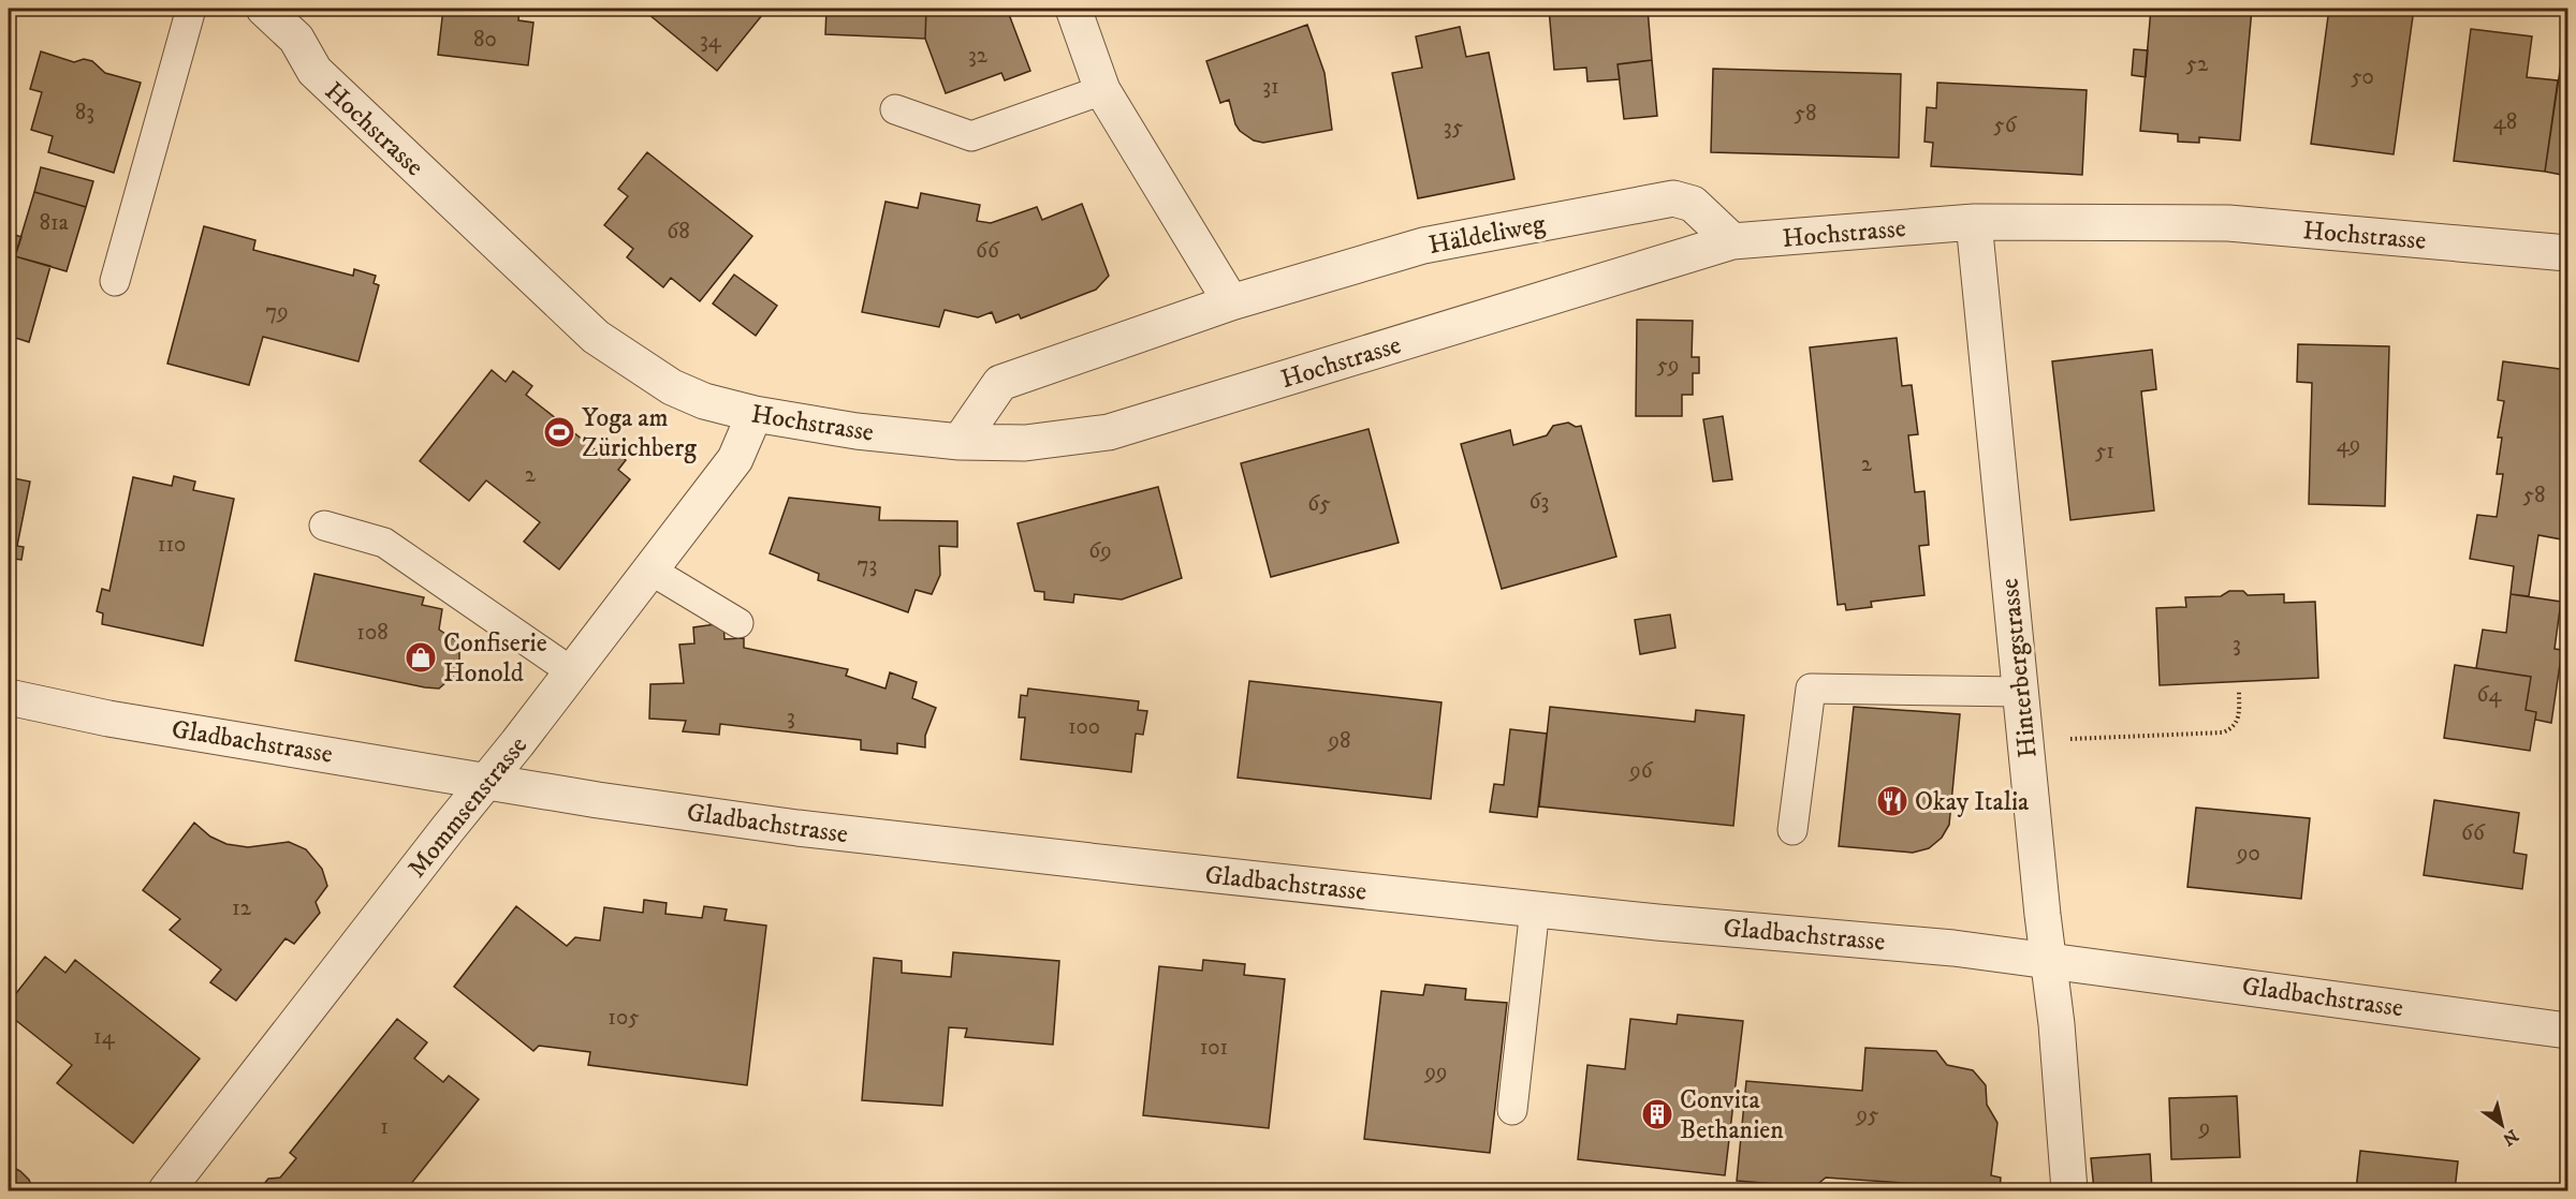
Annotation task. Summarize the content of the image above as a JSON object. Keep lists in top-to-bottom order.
{
  "streets": {
    "street": [
      "Hochstrasse",
      "Häldeliweg",
      "Hinterbergstrasse",
      "Gladbachstrasse",
      "Mommsenstrasse"
    ]
  },
  "crossings": [
    ["Hochstrasse", "Häldeliweg"],
    ["Hochstrasse", "Hinterbergstrasse"],
    ["Hochstrasse", "Mommsenstrasse"],
    ["Hinterbergstrasse", "Gladbachstrasse"],
    ["Gladbachstrasse", "Mommsenstrasse"]
  ],
  "places": {
    "sports": ["Yoga am Zürichberg"],
    "shop": ["Confiserie Honold"],
    "restaurant": ["Okay Italia"],
    "building": ["Convita Bethanien"]
  },
  "house_numbers": [
    "80",
    "34",
    "32",
    "52",
    "50",
    "31",
    "83",
    "58",
    "48",
    "56",
    "35",
    "81a",
    "68",
    "66",
    "79",
    "59",
    "49",
    "51",
    "2",
    "2",
    "58",
    "63",
    "65",
    "110",
    "69",
    "73",
    "108",
    "3",
    "64",
    "3",
    "100",
    "98",
    "96",
    "66",
    "90",
    "12",
    "105",
    "14",
    "101",
    "99",
    "95",
    "1",
    "9"
  ],
  "north": "bottom right"
}
